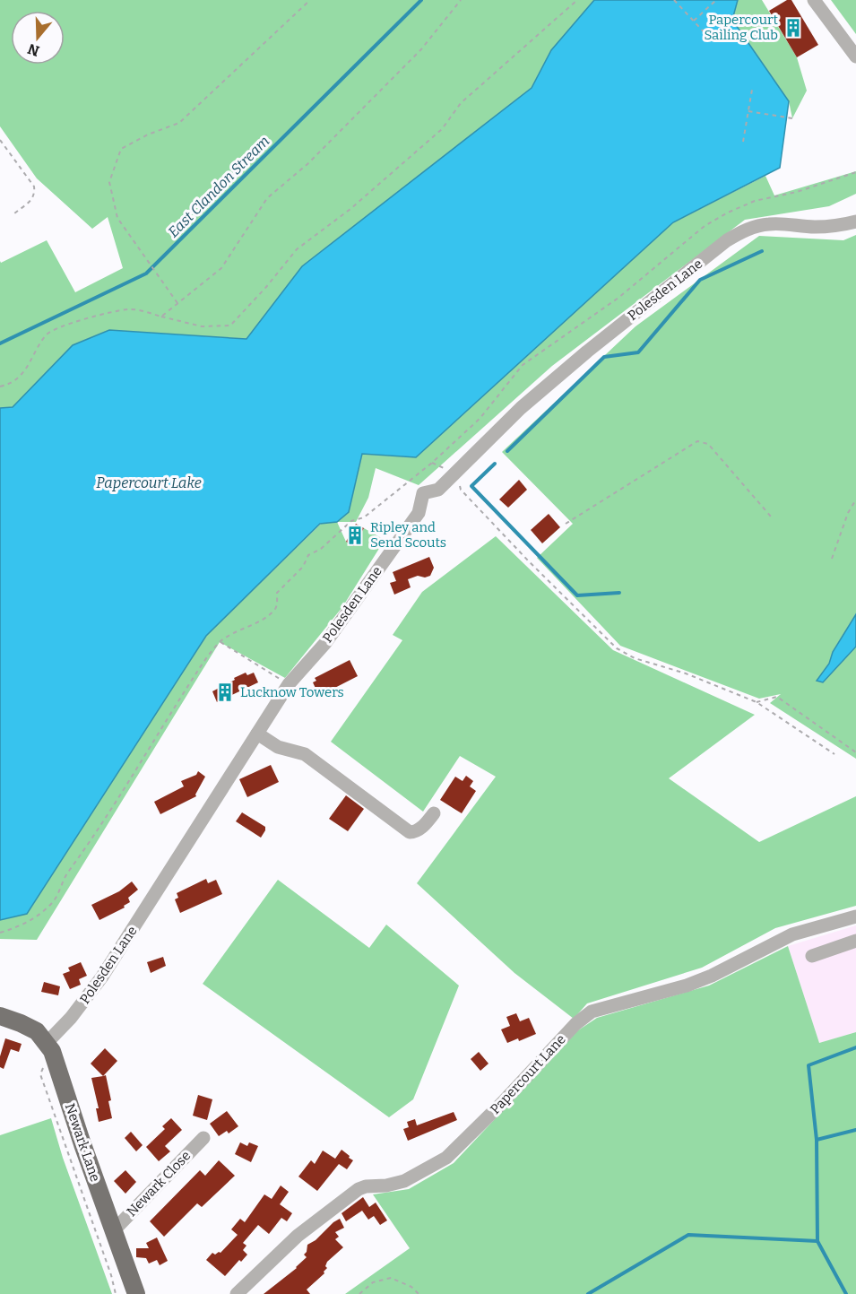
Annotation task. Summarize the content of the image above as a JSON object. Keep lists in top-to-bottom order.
{
  "streets": {
    "main road": ["Newark Lane"],
    "street": ["Polesden Lane", "Papercourt Lane", "Newark Close"]
  },
  "crossings": [
    ["Polesden Lane", "Newark Lane"],
    ["Newark Lane", "Newark Close"]
  ],
  "water": ["East Clandon Stream", "Papercourt Lake"],
  "places": {
    "building": ["Papercourt Sailing Club", "Ripley and Send Scouts", "Lucknow Towers"]
  },
  "north": "bottom"
}
